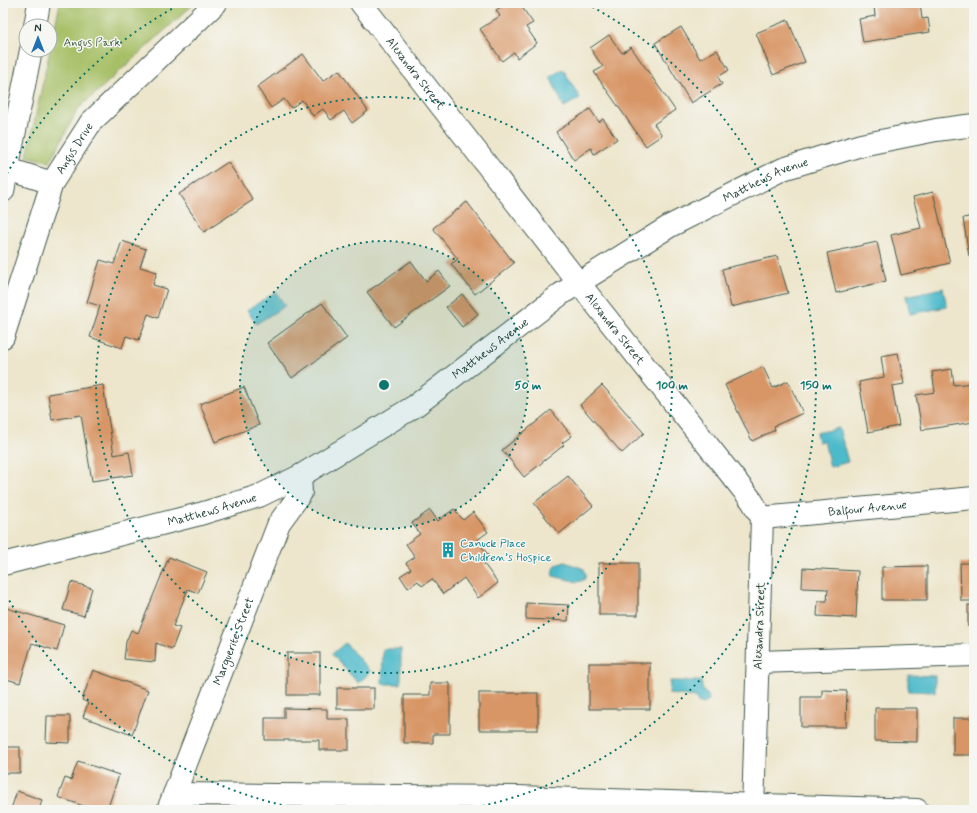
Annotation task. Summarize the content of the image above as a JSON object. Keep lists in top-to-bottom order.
{
  "streets": {
    "street": [
      "Alexandra Street",
      "Angus Drive",
      "Matthews Avenue",
      "Balfour Avenue",
      "Marguerite Street"
    ]
  },
  "crossings": [
    ["Alexandra Street", "Matthews Avenue"],
    ["Alexandra Street", "Balfour Avenue"],
    ["Matthews Avenue", "Marguerite Street"]
  ],
  "parks": ["Angus Park"],
  "places": {
    "building": ["Canuck Place Children’s Hospice"]
  },
  "north": "top",
  "rings": ["50 m", "100 m", "150 m"]
}
